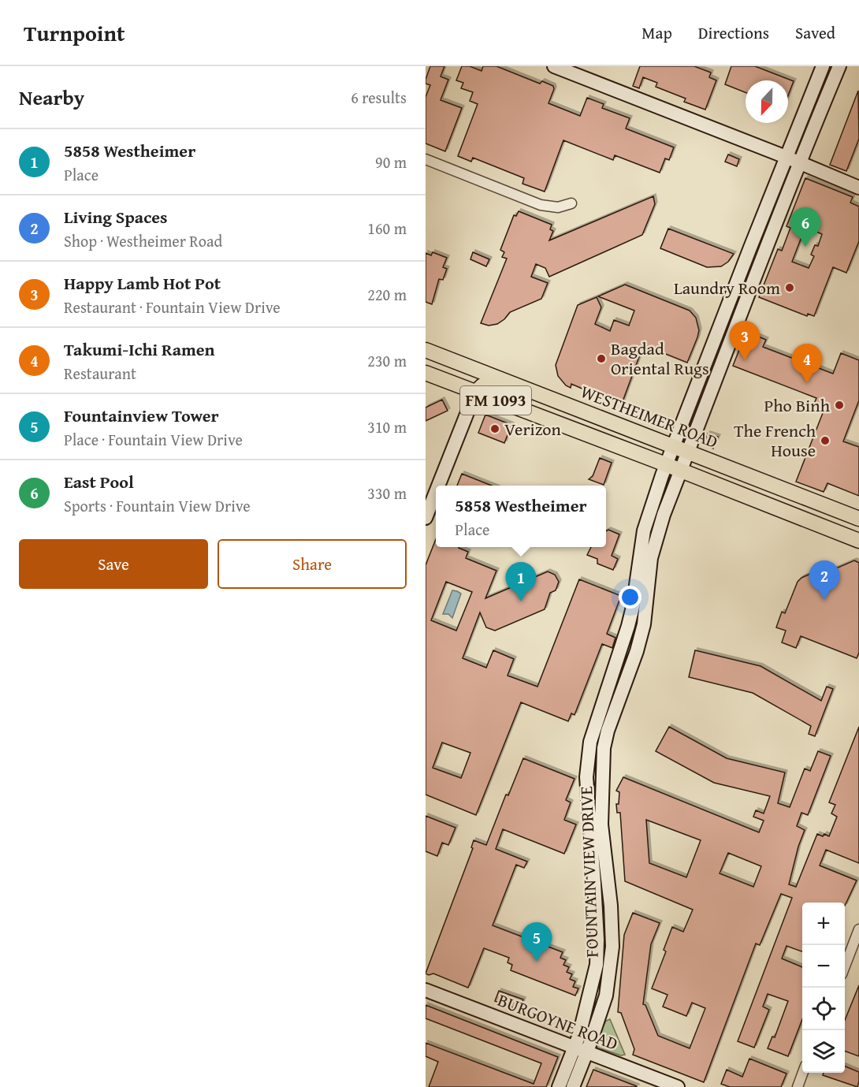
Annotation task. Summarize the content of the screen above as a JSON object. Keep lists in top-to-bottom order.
{
  "streets": {
    "main road": [
      "FM 1093",
      "WESTHEIMER ROAD",
      "FOUNTAIN VIEW DRIVE",
      "BURGOYNE ROAD"
    ]
  },
  "crossings": [
    ["FM 1093", "FOUNTAIN VIEW DRIVE"],
    ["WESTHEIMER ROAD", "FOUNTAIN VIEW DRIVE"],
    ["FOUNTAIN VIEW DRIVE", "BURGOYNE ROAD"]
  ],
  "places": [
    "Laundry Room",
    "Bagdad Oriental Rugs",
    "Pho Binh",
    "Verizon",
    "The French House"
  ],
  "north": "bottom",
  "page": {
    "header": "Turnpoint",
    "nav": ["Map", "Directions", "Saved"],
    "heading": ["Nearby", "6 results"],
    "list": [
      {
        "mark": "1",
        "name": "5858 Westheimer",
        "note": "Place",
        "value": "90 m"
      },
      {
        "mark": "2",
        "name": "Living Spaces",
        "note": "Shop · Westheimer Road",
        "value": "160 m"
      },
      {
        "mark": "3",
        "name": "Happy Lamb Hot Pot",
        "note": "Restaurant · Fountain View Drive",
        "value": "220 m"
      },
      {
        "mark": "4",
        "name": "Takumi-Ichi Ramen",
        "note": "Restaurant",
        "value": "230 m"
      },
      {
        "mark": "5",
        "name": "Fountainview Tower",
        "note": "Place · Fountain View Drive",
        "value": "310 m"
      },
      {
        "mark": "6",
        "name": "East Pool",
        "note": "Sports · Fountain View Drive",
        "value": "330 m"
      }
    ],
    "pins": [
      "6",
      "3",
      "4",
      "2",
      "1",
      "5"
    ],
    "popup": ["5858 Westheimer", "Place"],
    "buttons": ["Save", "Share"],
    "map_buttons": ["+", "−"]
  }
}
